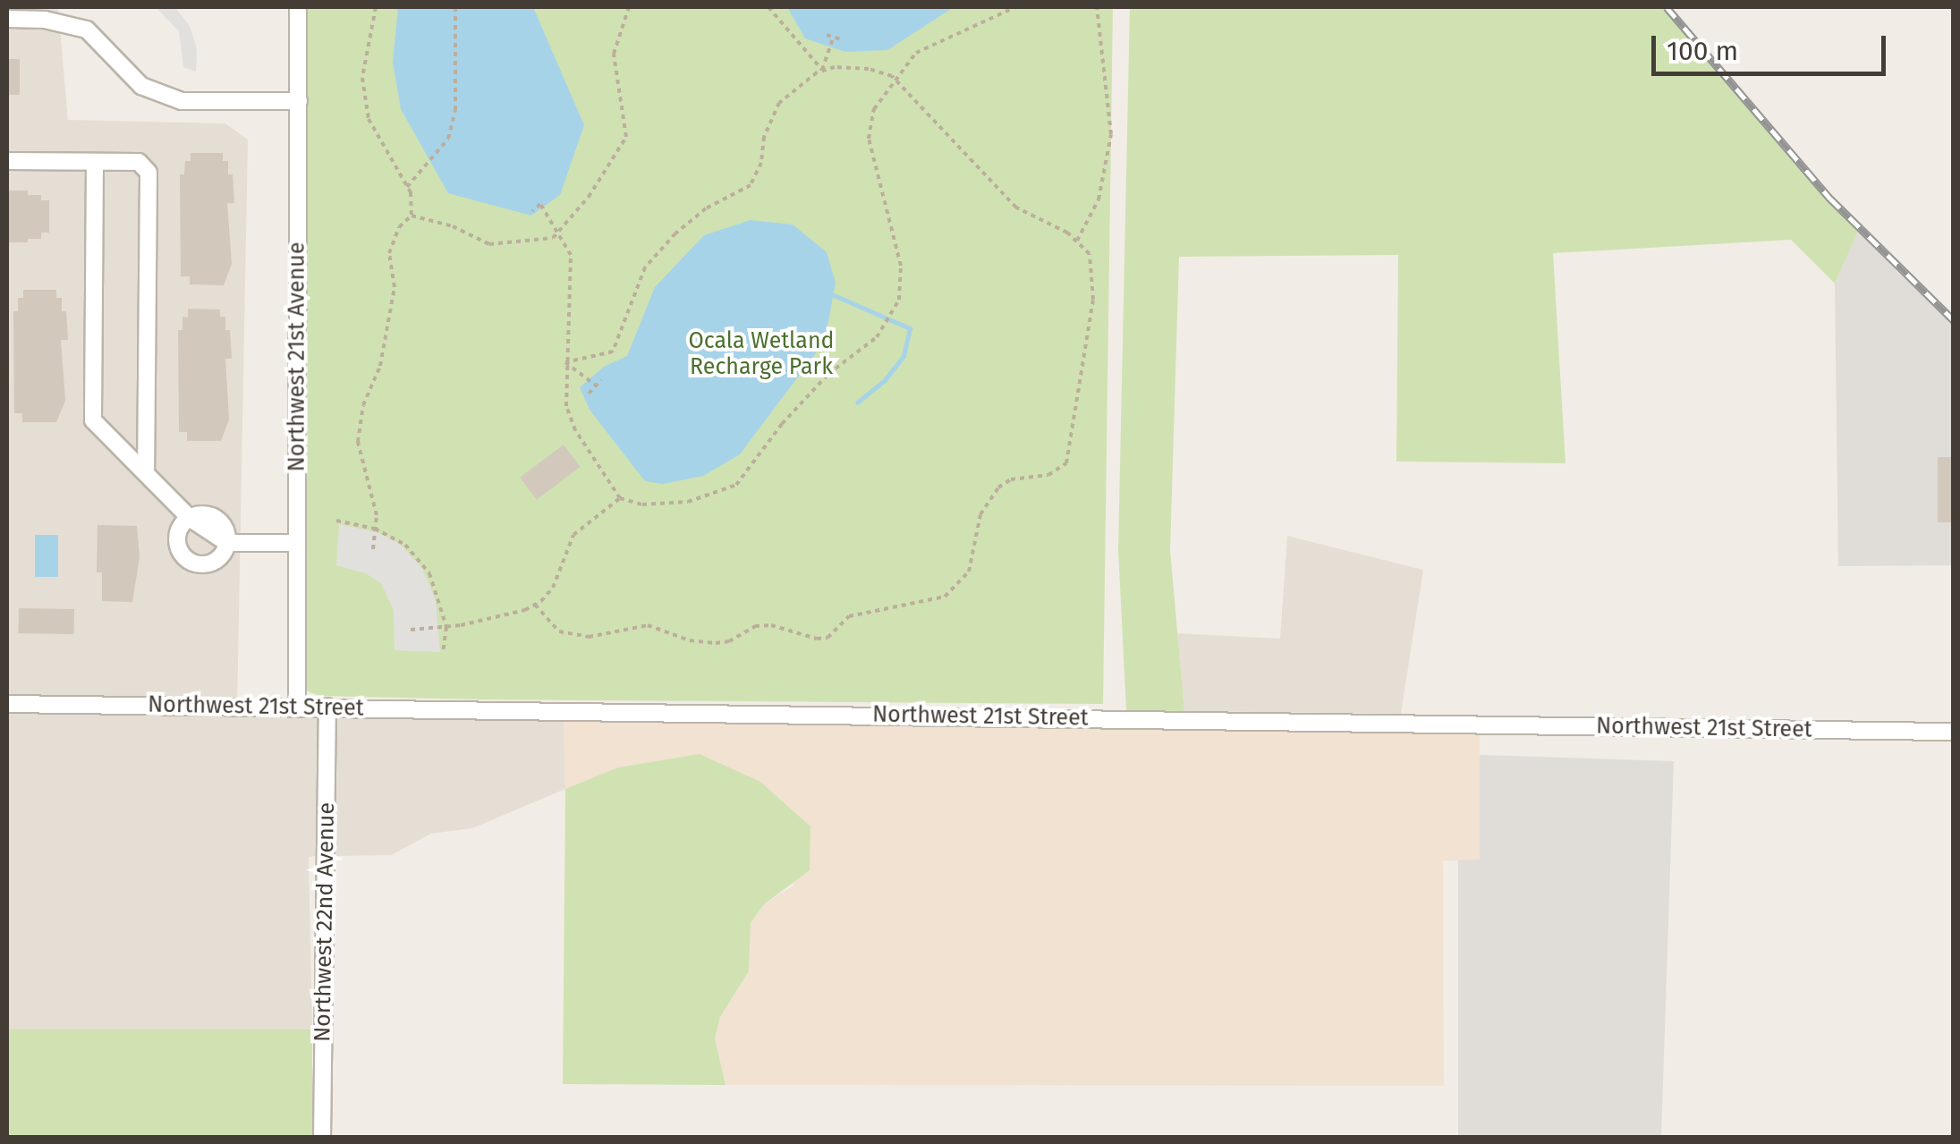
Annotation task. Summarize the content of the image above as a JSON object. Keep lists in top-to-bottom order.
{
  "streets": {
    "street": ["Northwest 21st Avenue", "Northwest 21st Street", "Northwest 22nd Avenue"]
  },
  "crossings": [
    ["Northwest 21st Avenue", "Northwest 21st Street"],
    ["Northwest 21st Street", "Northwest 22nd Avenue"]
  ],
  "parks": ["Ocala Wetland Recharge Park"],
  "scale_bar": "100 m"
}
